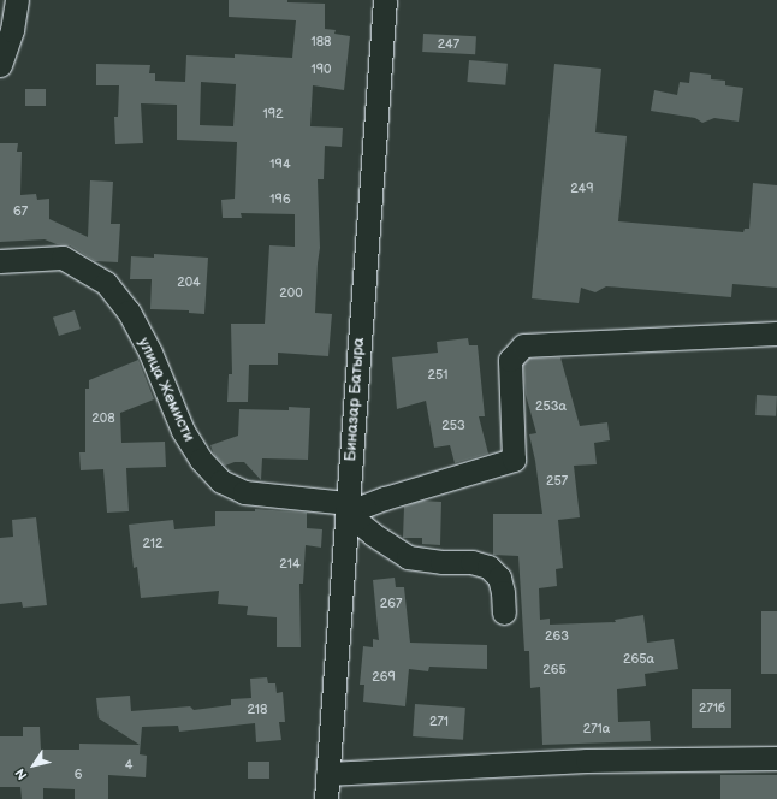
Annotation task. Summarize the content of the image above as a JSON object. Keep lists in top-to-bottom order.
{
  "streets": {
    "street": ["улица Жемисти", "Биназар Батыра"]
  },
  "crossings": [
    ["улица Жемисти", "Биназар Батыра"]
  ],
  "house_numbers": [
    "188",
    "247",
    "190",
    "192",
    "194",
    "249",
    "196",
    "67",
    "204",
    "200",
    "251",
    "253а",
    "208",
    "253",
    "257",
    "212",
    "214",
    "267",
    "263",
    "265а",
    "265",
    "269",
    "271б",
    "218",
    "271",
    "271а",
    "4",
    "6"
  ],
  "north": "bottom left"
}
